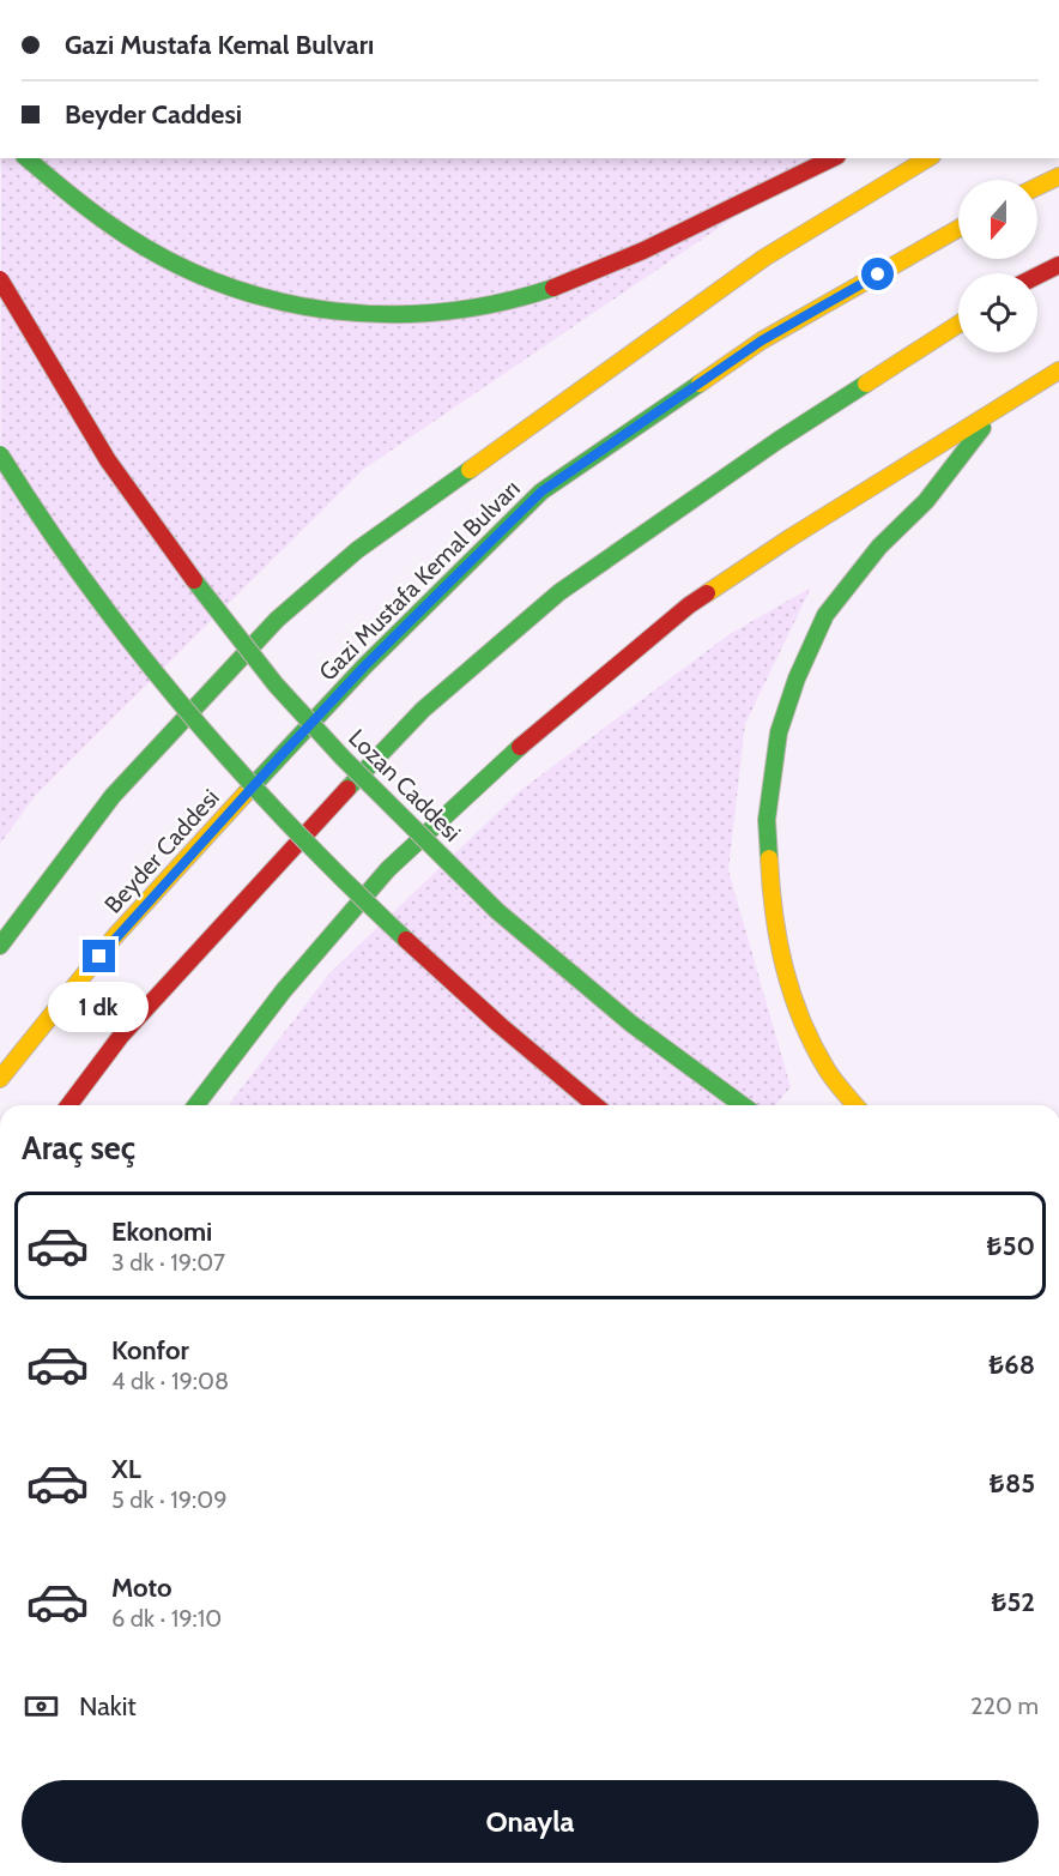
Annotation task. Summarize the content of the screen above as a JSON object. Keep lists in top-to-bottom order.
{
  "streets": {
    "main road": ["Gazi Mustafa Kemal Bulvarı", "Lozan Caddesi", "Beyder Caddesi"]
  },
  "crossings": [
    ["Gazi Mustafa Kemal Bulvarı", "Beyder Caddesi"]
  ],
  "north": "bottom",
  "page": {
    "banner": ["Gazi Mustafa Kemal Bulvarı", "Beyder Caddesi"],
    "bubble": "1 dk",
    "heading": "Araç seç",
    "list": [
      {
        "name": "Ekonomi",
        "note": "3 dk · 19:07",
        "value": "₺50"
      },
      {
        "name": "Konfor",
        "note": "4 dk · 19:08",
        "value": "₺68"
      },
      {
        "name": "XL",
        "note": "5 dk · 19:09",
        "value": "₺85"
      },
      {
        "name": "Moto",
        "note": "6 dk · 19:10",
        "value": "₺52"
      }
    ],
    "pay": ["Nakit", "220 m"],
    "buttons": "Onayla"
  }
}
